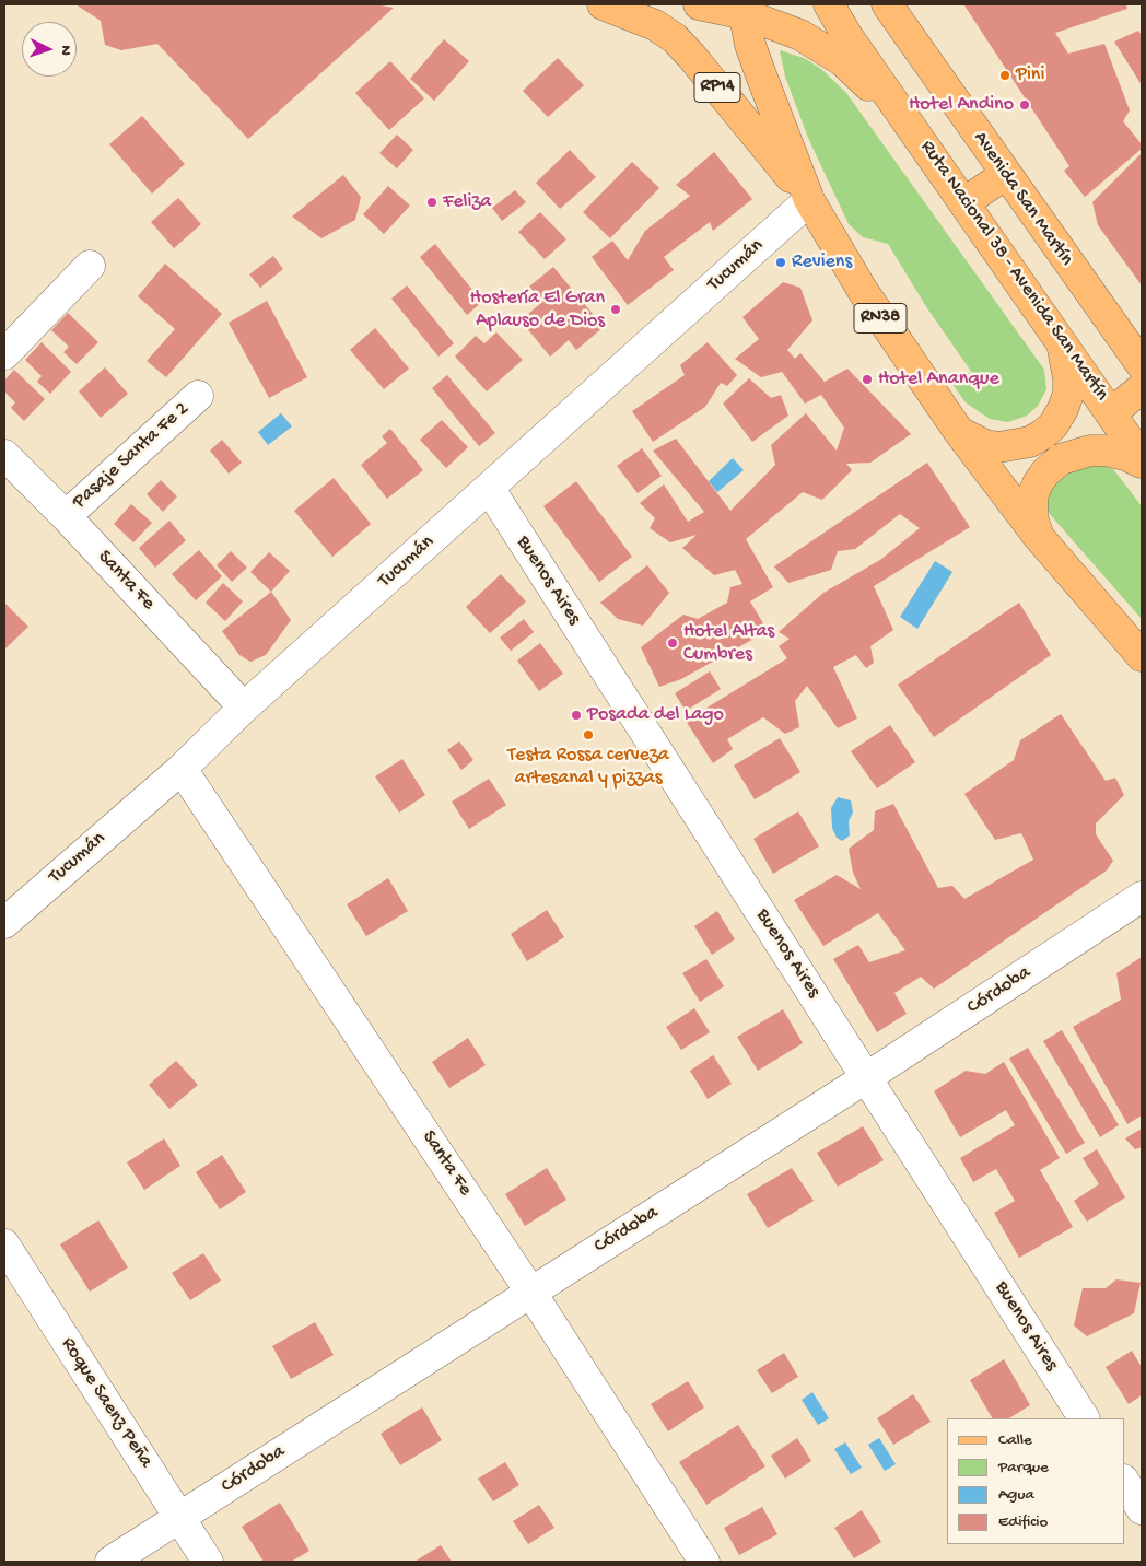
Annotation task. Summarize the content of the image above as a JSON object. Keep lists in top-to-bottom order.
{
  "streets": {
    "main road": [
      "RP14",
      "Avenida San Martín",
      "Ruta Nacional 38 - Avenida San Martín",
      "RN38"
    ],
    "street": [
      "Tucumán",
      "Pasaje Santa Fe 2",
      "Santa Fe",
      "Buenos Aires",
      "Córdoba",
      "Roque Saenz Peña"
    ]
  },
  "crossings": [
    ["RP14", "Tucumán"],
    ["RP14", "RN38"],
    ["Tucumán", "RN38"],
    ["Tucumán", "Santa Fe"],
    ["Tucumán", "Buenos Aires"],
    ["Pasaje Santa Fe 2", "Santa Fe"],
    ["Santa Fe", "Córdoba"],
    ["Buenos Aires", "Córdoba"],
    ["Córdoba", "Roque Saenz Peña"]
  ],
  "places": [
    "Pini",
    "Hotel Andino",
    "Feliza",
    "Reviens",
    "Hostería El Gran Aplauso de Dios",
    "Hotel Ananque",
    "Hotel Altas Cumbres",
    "Posada del Lago",
    "Testa Rossa cerveza artesanal y pizzas"
  ],
  "legend": [
    "Calle",
    "Parque",
    "Agua",
    "Edificio"
  ],
  "north": "right"
}
